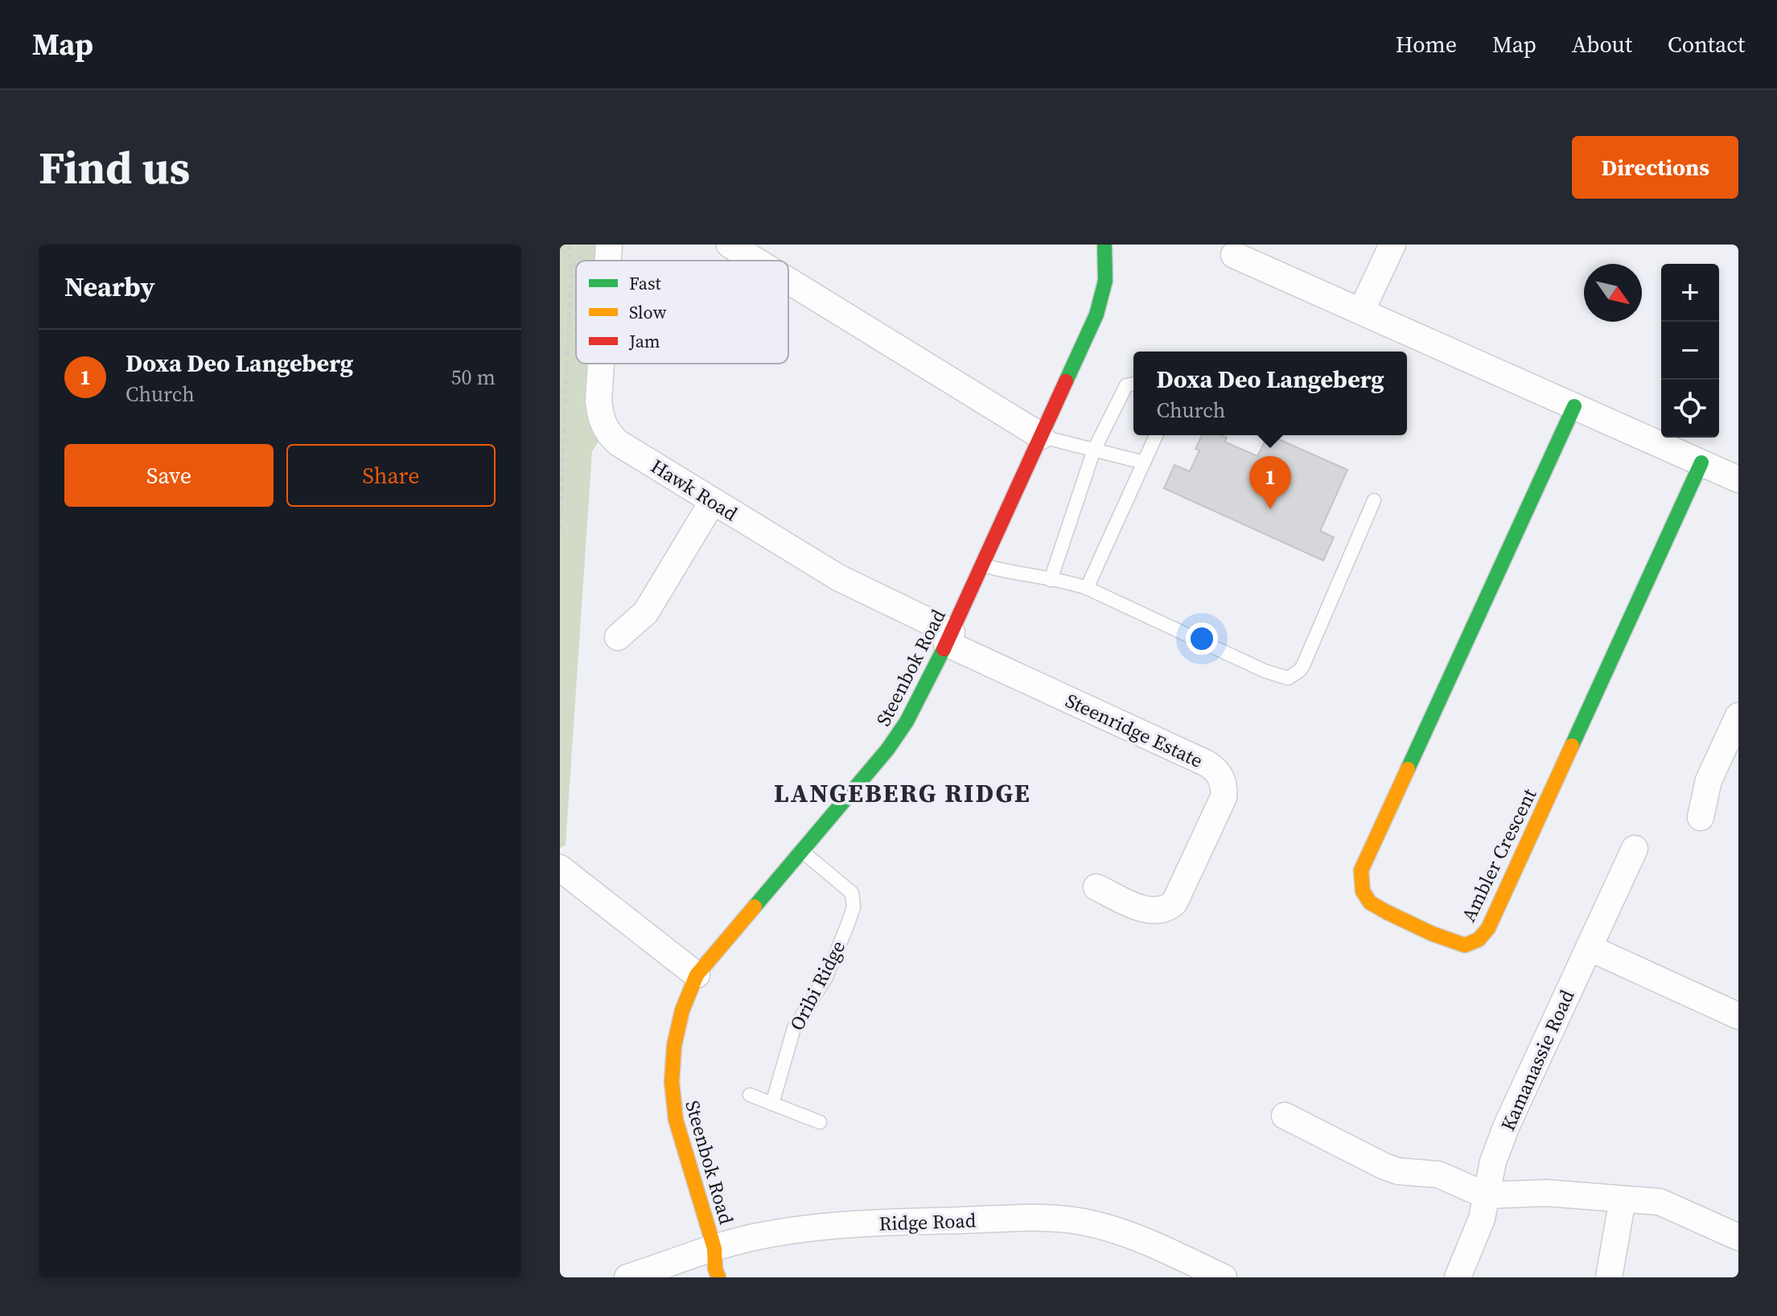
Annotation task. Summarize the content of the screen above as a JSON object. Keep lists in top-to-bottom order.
{
  "streets": {
    "street": [
      "Hawk Road",
      "Steenbok Road",
      "Steenridge Estate",
      "Ambler Crescent",
      "Kamanassie Road",
      "Ridge Road"
    ],
    "lane": ["Oribi Ridge"]
  },
  "crossings": [
    ["Hawk Road", "Steenbok Road"],
    ["Hawk Road", "Steenridge Estate"],
    ["Steenbok Road", "Steenridge Estate"],
    ["Steenbok Road", "Oribi Ridge"],
    ["Steenbok Road", "Ridge Road"]
  ],
  "districts": ["LANGEBERG RIDGE"],
  "legend": ["Fast", "Slow", "Jam"],
  "north": "bottom right",
  "page": {
    "header": "Map",
    "nav": [
      "Home",
      "Map",
      "About",
      "Contact"
    ],
    "buttons": [
      "Directions",
      ["Save", "Share"]
    ],
    "title": "Find us",
    "heading": "Nearby",
    "map_buttons": ["+", "−"],
    "list": [
      {
        "mark": "1",
        "name": "Doxa Deo Langeberg",
        "note": "Church",
        "value": "50 m"
      }
    ],
    "popup": ["Doxa Deo Langeberg", "Church"],
    "pins": "1"
  }
}
